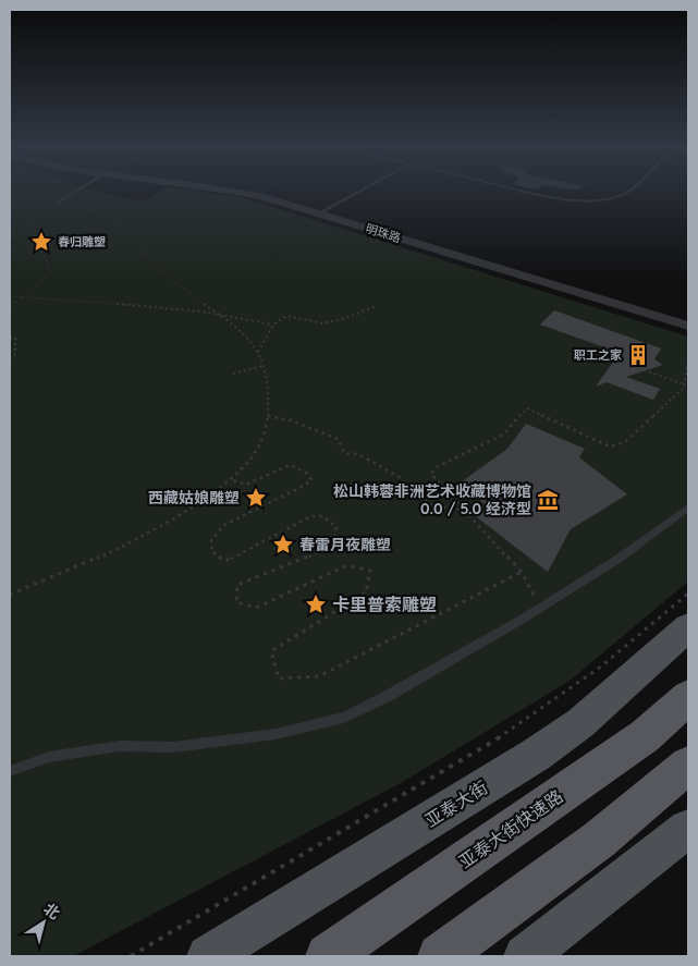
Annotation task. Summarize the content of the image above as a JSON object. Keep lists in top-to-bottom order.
{
  "streets": {
    "highway": ["亚泰大街快速路"],
    "main road": ["亚泰大街"],
    "street": ["明珠路"]
  },
  "places": {
    "place": [
      "春归雕塑",
      "西藏姑娘雕塑",
      "春雷月夜雕塑",
      "卡里普索雕塑"
    ],
    "building": ["职工之家"],
    "museum": ["松山韩蓉非洲艺术收藏博物馆 0.0 / 5.0 经济型"]
  },
  "north": "top right"
}
